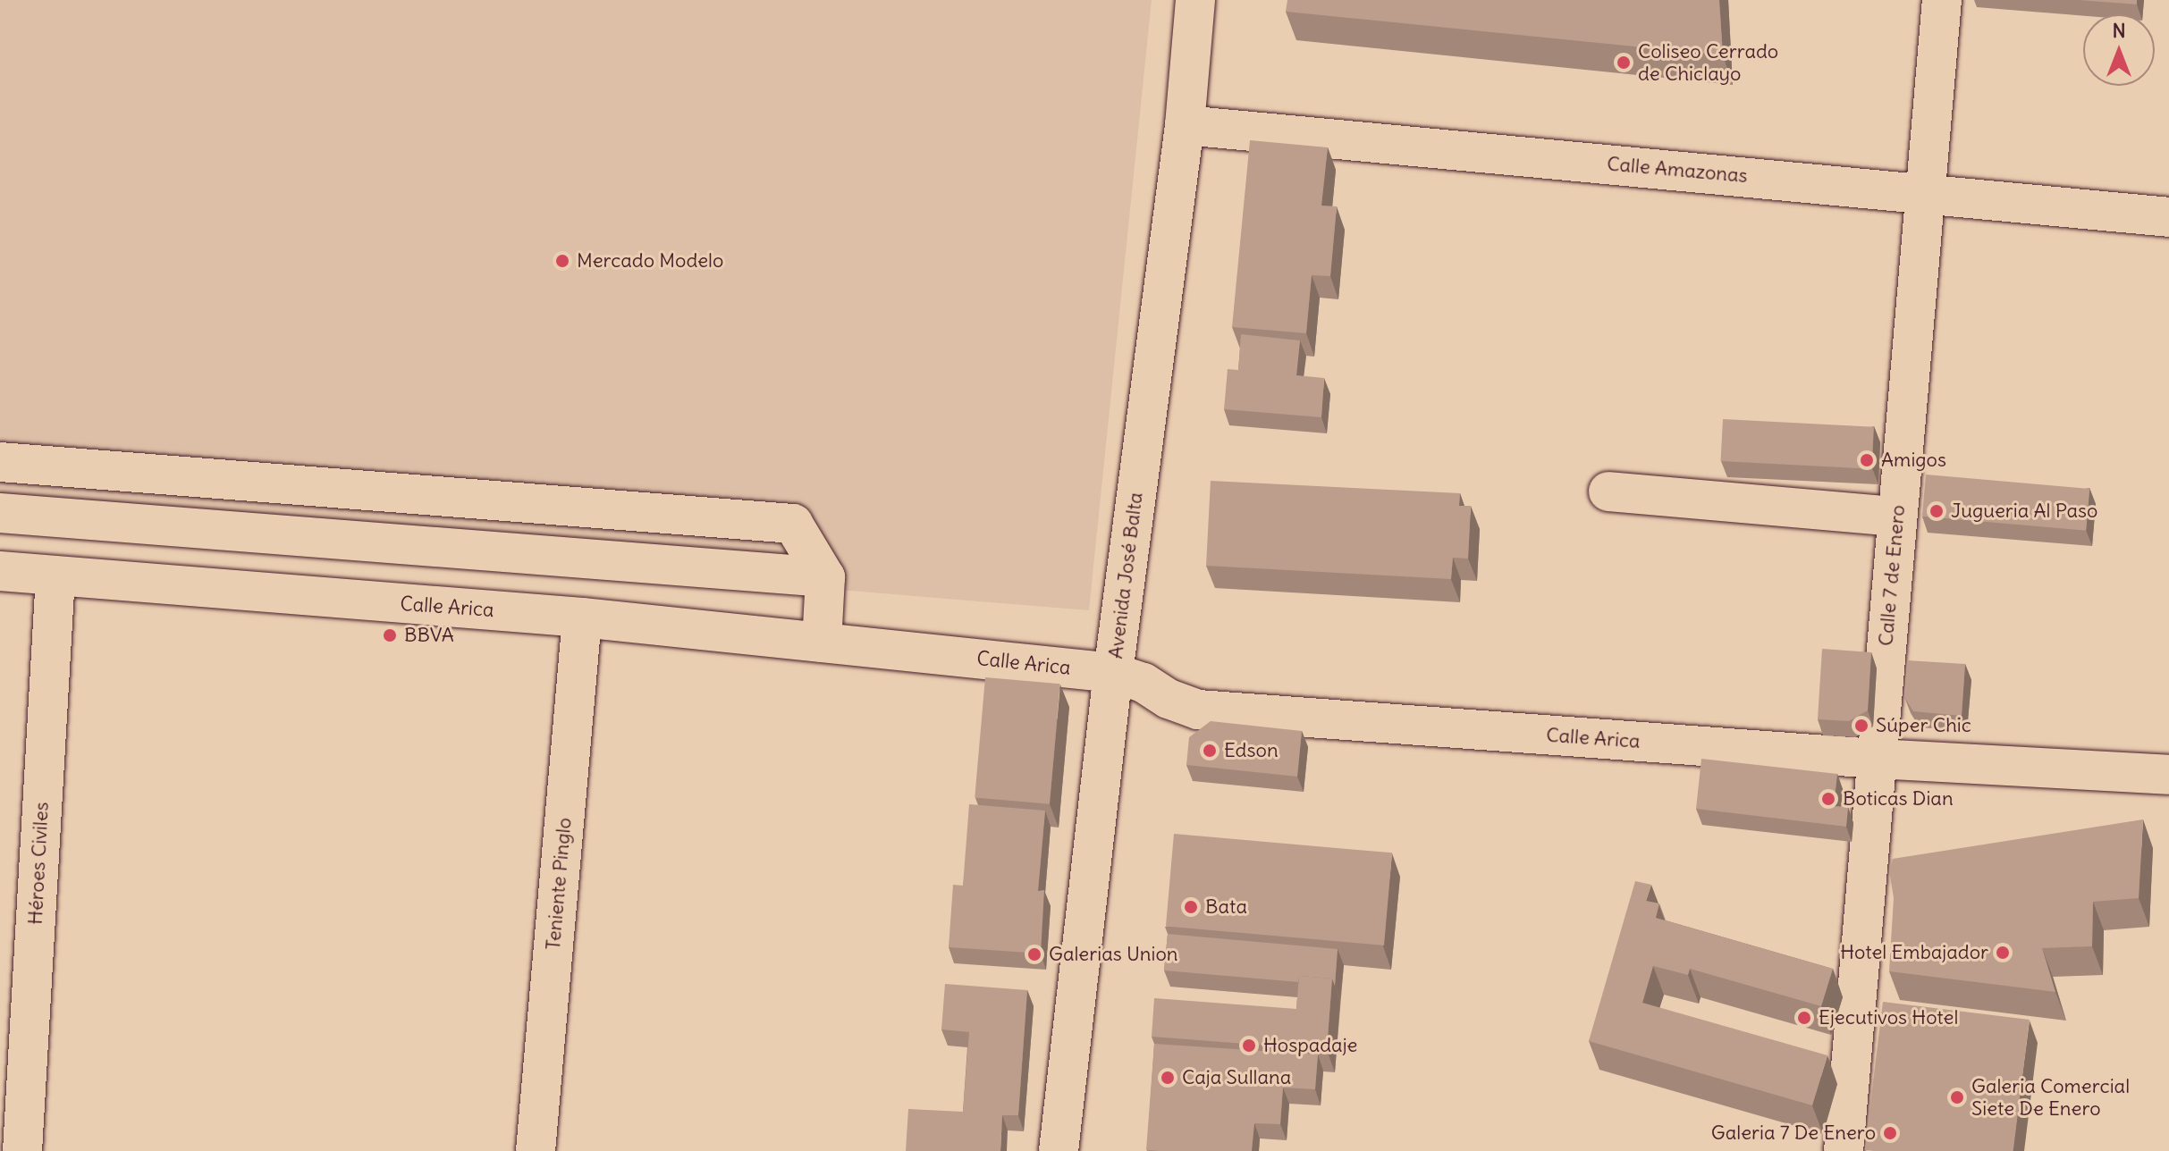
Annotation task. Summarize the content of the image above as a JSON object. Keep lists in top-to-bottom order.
{
  "streets": {
    "street": [
      "Calle Amazonas",
      "Avenida José Balta",
      "Calle 7 de Enero",
      "Calle Arica",
      "Héroes Civiles",
      "Teniente Pinglo"
    ]
  },
  "crossings": [
    ["Calle Amazonas", "Avenida José Balta"],
    ["Calle Amazonas", "Calle 7 de Enero"],
    ["Avenida José Balta", "Calle Arica"],
    ["Calle 7 de Enero", "Calle Arica"],
    ["Calle Arica", "Héroes Civiles"],
    ["Calle Arica", "Teniente Pinglo"]
  ],
  "places": [
    "Coliseo Cerrado de Chiclayo",
    "Mercado Modelo",
    "Amigos",
    "Jugueria Al Paso",
    "BBVA",
    "Súper Chic",
    "Edson",
    "Boticas Dian",
    "Bata",
    "Hotel Embajador",
    "Galerias Union",
    "Ejecutivos Hotel",
    "Hospadaje",
    "Caja Sullana",
    "Galeria Comercial Siete De Enero",
    "Galeria 7 De Enero"
  ],
  "north": "top"
}
